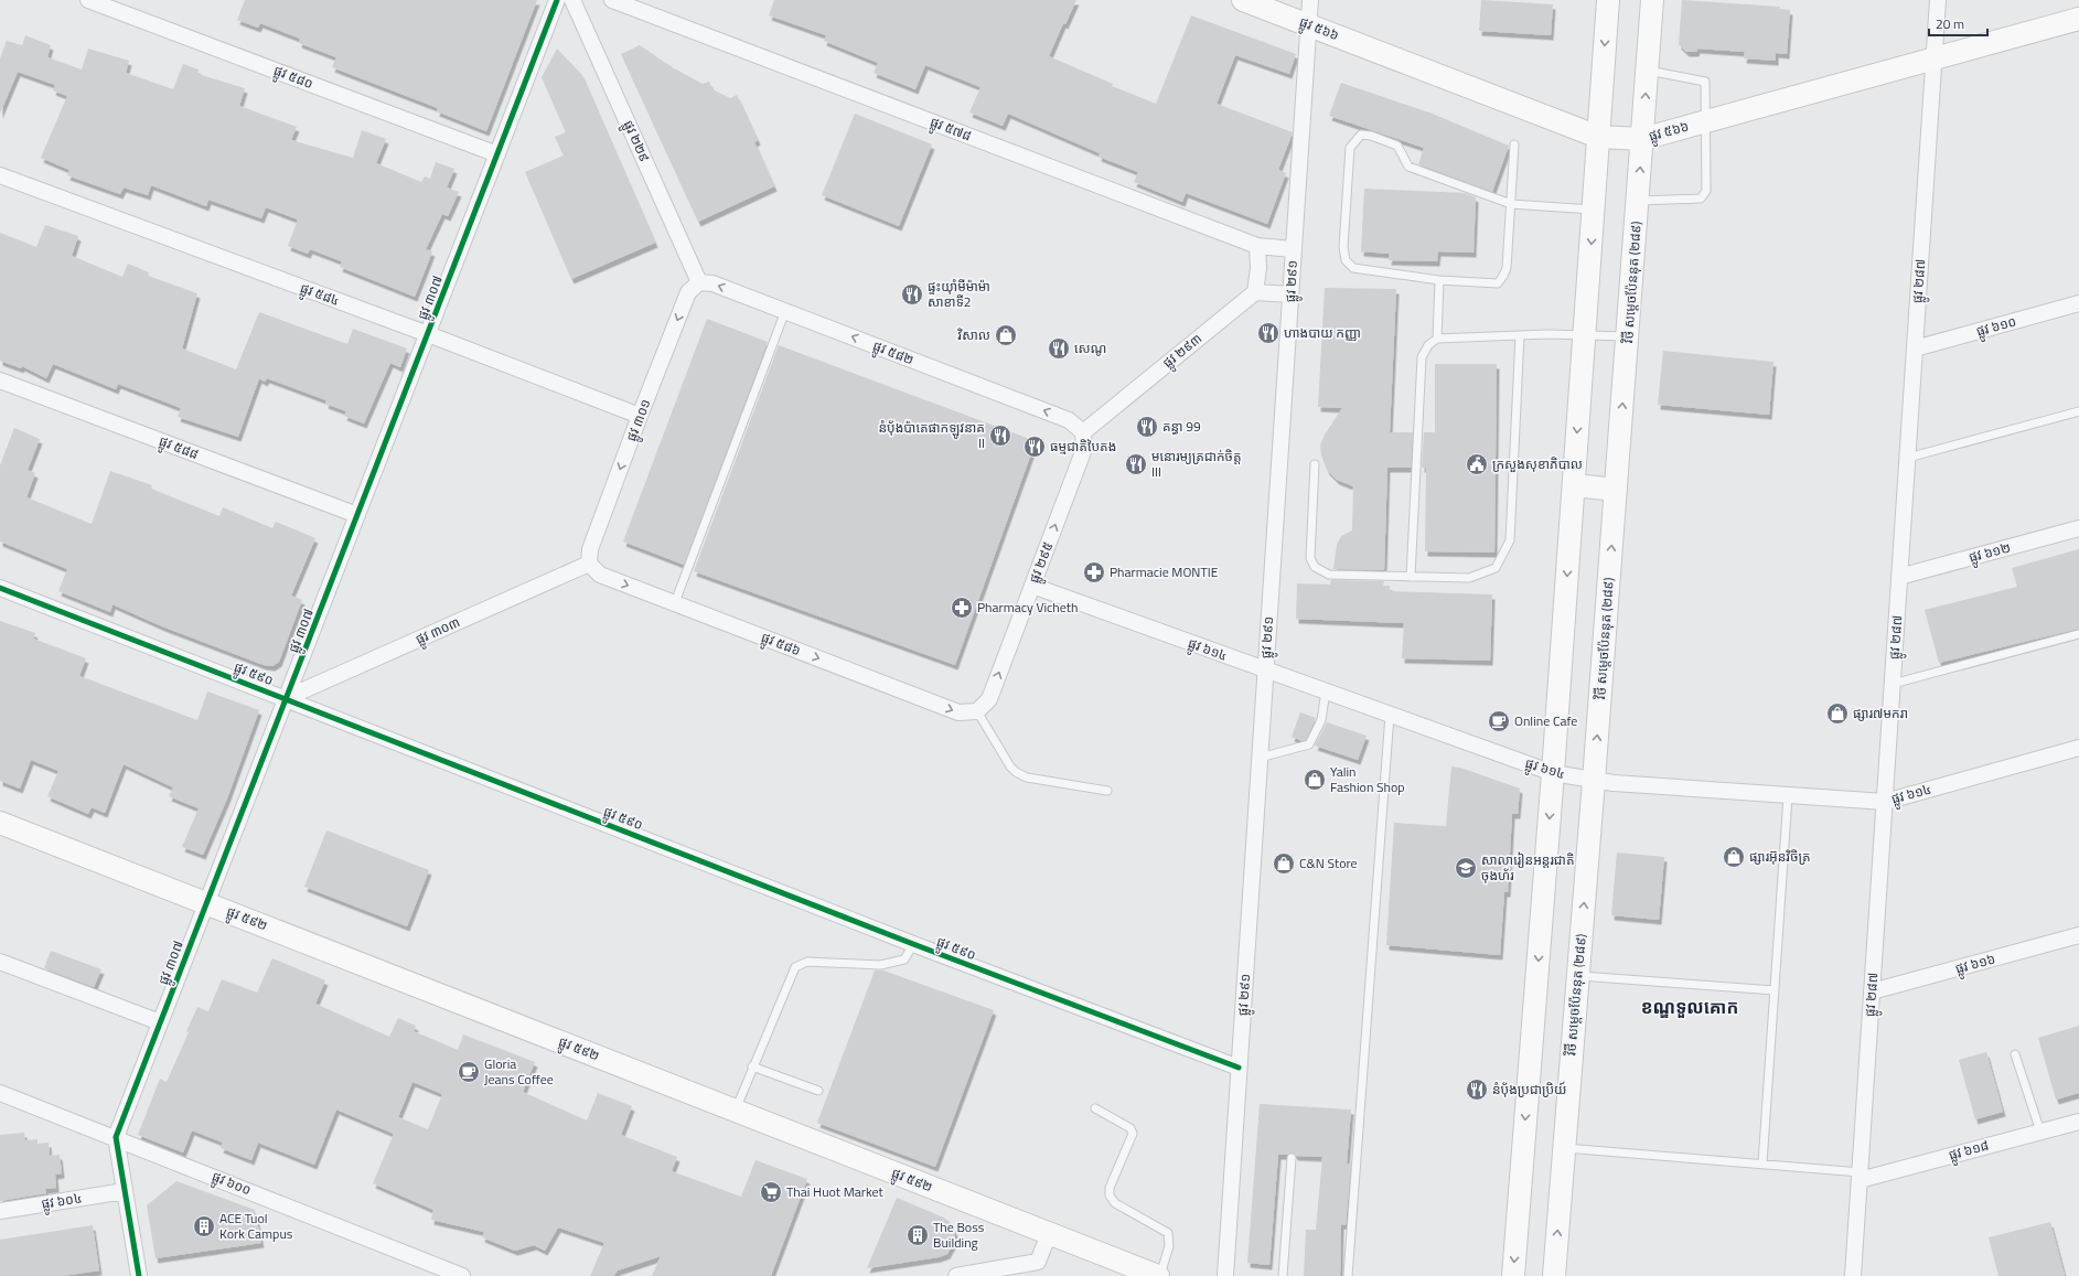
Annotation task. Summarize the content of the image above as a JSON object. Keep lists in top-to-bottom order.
{
  "streets": {
    "main road": ["ផ្លូវ ៥៦៦", "វិថី សម្តេចប៉ែននុត (២៨៩)", "ផ្លូវ ៥៩២"],
    "street": [
      "ផ្លូវ ៥៨០",
      "ផ្លូវ ៥៧៨",
      "ផ្លូវ ២២៩",
      "ផ្លូវ ២៩១",
      "ផ្លូវ ២៨៧",
      "ផ្លូវ ៥៨៤",
      "ផ្លូវ ៣០៧",
      "ផ្លូវ ៦១០",
      "ផ្លូវ ២៩៣",
      "ផ្លូវ ៥៨២",
      "ផ្លូវ ៣០១",
      "ផ្លូវ ៥៨៨",
      "ផ្លូវ ៦១២",
      "ផ្លូវ ២៩៥",
      "ផ្លូវ ៣០៣",
      "ផ្លូវ ៥៨៦",
      "ផ្លូវ ៦១៤",
      "ផ្លូវ ៥៩០",
      "ផ្លូវ ៦១៦",
      "ផ្លូវ ៦១៨",
      "ផ្លូវ ៦០០",
      "ផ្លូវ ៦០៤"
    ]
  },
  "crossings": [
    ["ផ្លូវ ៥៦៦", "ផ្លូវ ២៩១"],
    ["ផ្លូវ ៥៦៦", "ផ្លូវ ២៨៧"],
    ["ផ្លូវ ៥៦៦", "វិថី សម្តេចប៉ែននុត (២៨៩)"],
    ["ផ្លូវ ៥៨០", "ផ្លូវ ៣០៧"],
    ["ផ្លូវ ៥៧៨", "ផ្លូវ ២៩១"],
    ["ផ្លូវ ២២៩", "ផ្លូវ ៥៨២"],
    ["ផ្លូវ ២២៩", "ផ្លូវ ៣០១"],
    ["ផ្លូវ ២៩១", "ផ្លូវ ៦១៤"],
    ["ផ្លូវ ២៩១", "ផ្លូវ ៥៩០"],
    ["ផ្លូវ ២៨៧", "ផ្លូវ ៦១០"],
    ["ផ្លូវ ២៨៧", "ផ្លូវ ៦១២"],
    ["ផ្លូវ ២៨៧", "ផ្លូវ ៦១៤"],
    ["ផ្លូវ ២៨៧", "ផ្លូវ ៦១៦"],
    ["ផ្លូវ ២៨៧", "ផ្លូវ ៦១៨"],
    ["វិថី សម្តេចប៉ែននុត (២៨៩)", "ផ្លូវ ៦១៤"],
    ["ផ្លូវ ៥៨៤", "ផ្លូវ ៣០៧"],
    ["ផ្លូវ ៥៨៤", "ផ្លូវ ៣០១"],
    ["ផ្លូវ ៣០៧", "ផ្លូវ ៥៨៨"],
    ["ផ្លូវ ៣០៧", "ផ្លូវ ៣០៣"],
    ["ផ្លូវ ៣០៧", "ផ្លូវ ៥៩០"],
    ["ផ្លូវ ៣០៧", "ផ្លូវ ៥៩២"],
    ["ផ្លូវ ៣០៧", "ផ្លូវ ៦០០"],
    ["ផ្លូវ ២៩៣", "ផ្លូវ ៥៨២"],
    ["ផ្លូវ ២៩៣", "ផ្លូវ ២៩៥"],
    ["ផ្លូវ ៥៨២", "ផ្លូវ ៣០១"],
    ["ផ្លូវ ៥៨២", "ផ្លូវ ២៩៥"],
    ["ផ្លូវ ៣០១", "ផ្លូវ ៣០៣"],
    ["ផ្លូវ ៣០១", "ផ្លូវ ៥៨៦"],
    ["ផ្លូវ ២៩៥", "ផ្លូវ ៥៨៦"],
    ["ផ្លូវ ២៩៥", "ផ្លូវ ៦១៤"],
    ["ផ្លូវ ៣០៣", "ផ្លូវ ៥៨៦"],
    ["ផ្លូវ ៣០៣", "ផ្លូវ ៥៩០"]
  ],
  "one_way": [
    "ផ្លូវ ៥៨២",
    "ផ្លូវ ៣០១",
    "ផ្លូវ ២៩៥",
    "ផ្លូវ ៥៨៦"
  ],
  "districts": ["ខណ្ឌទួលគោក"],
  "places": {
    "restaurant": [
      "ផ្ទះយ៉ាំមីម៉ាម៉ា សាខាទី2",
      "ហាងបាយ កញ្ញា",
      "សេណូ",
      "គន្ធា 99",
      "នំប៉័ងប៉ាតេផាកឡូវនាគ II",
      "ធម្មជាតិបៃតង",
      "មនោរម្យត្រជាក់ចិត្ត III",
      "នំបុ័ងប្រជាប្រិយ៍"
    ],
    "shop": [
      "វិសាល",
      "ផ្សារ៧មករា",
      "Yalin Fashion Shop",
      "ផ្សារអ៊ុនវិចិត្រ",
      "C&N Store"
    ],
    "public building": ["ក្រសួងសុខាភិបាល"],
    "pharmacy": ["Pharmacie MONTIE", "Pharmacy Vicheth"],
    "cafe": ["Online Cafe", "Gloria Jeans Coffee"],
    "school or university": ["សាលារៀនអន្តរជាតិ ចុងហ័រ"],
    "supermarket": ["Thai Huot Market"],
    "building": ["ACE Tuol Kork Campus", "The Boss Building"]
  },
  "scale_bar": "20 m"
}
